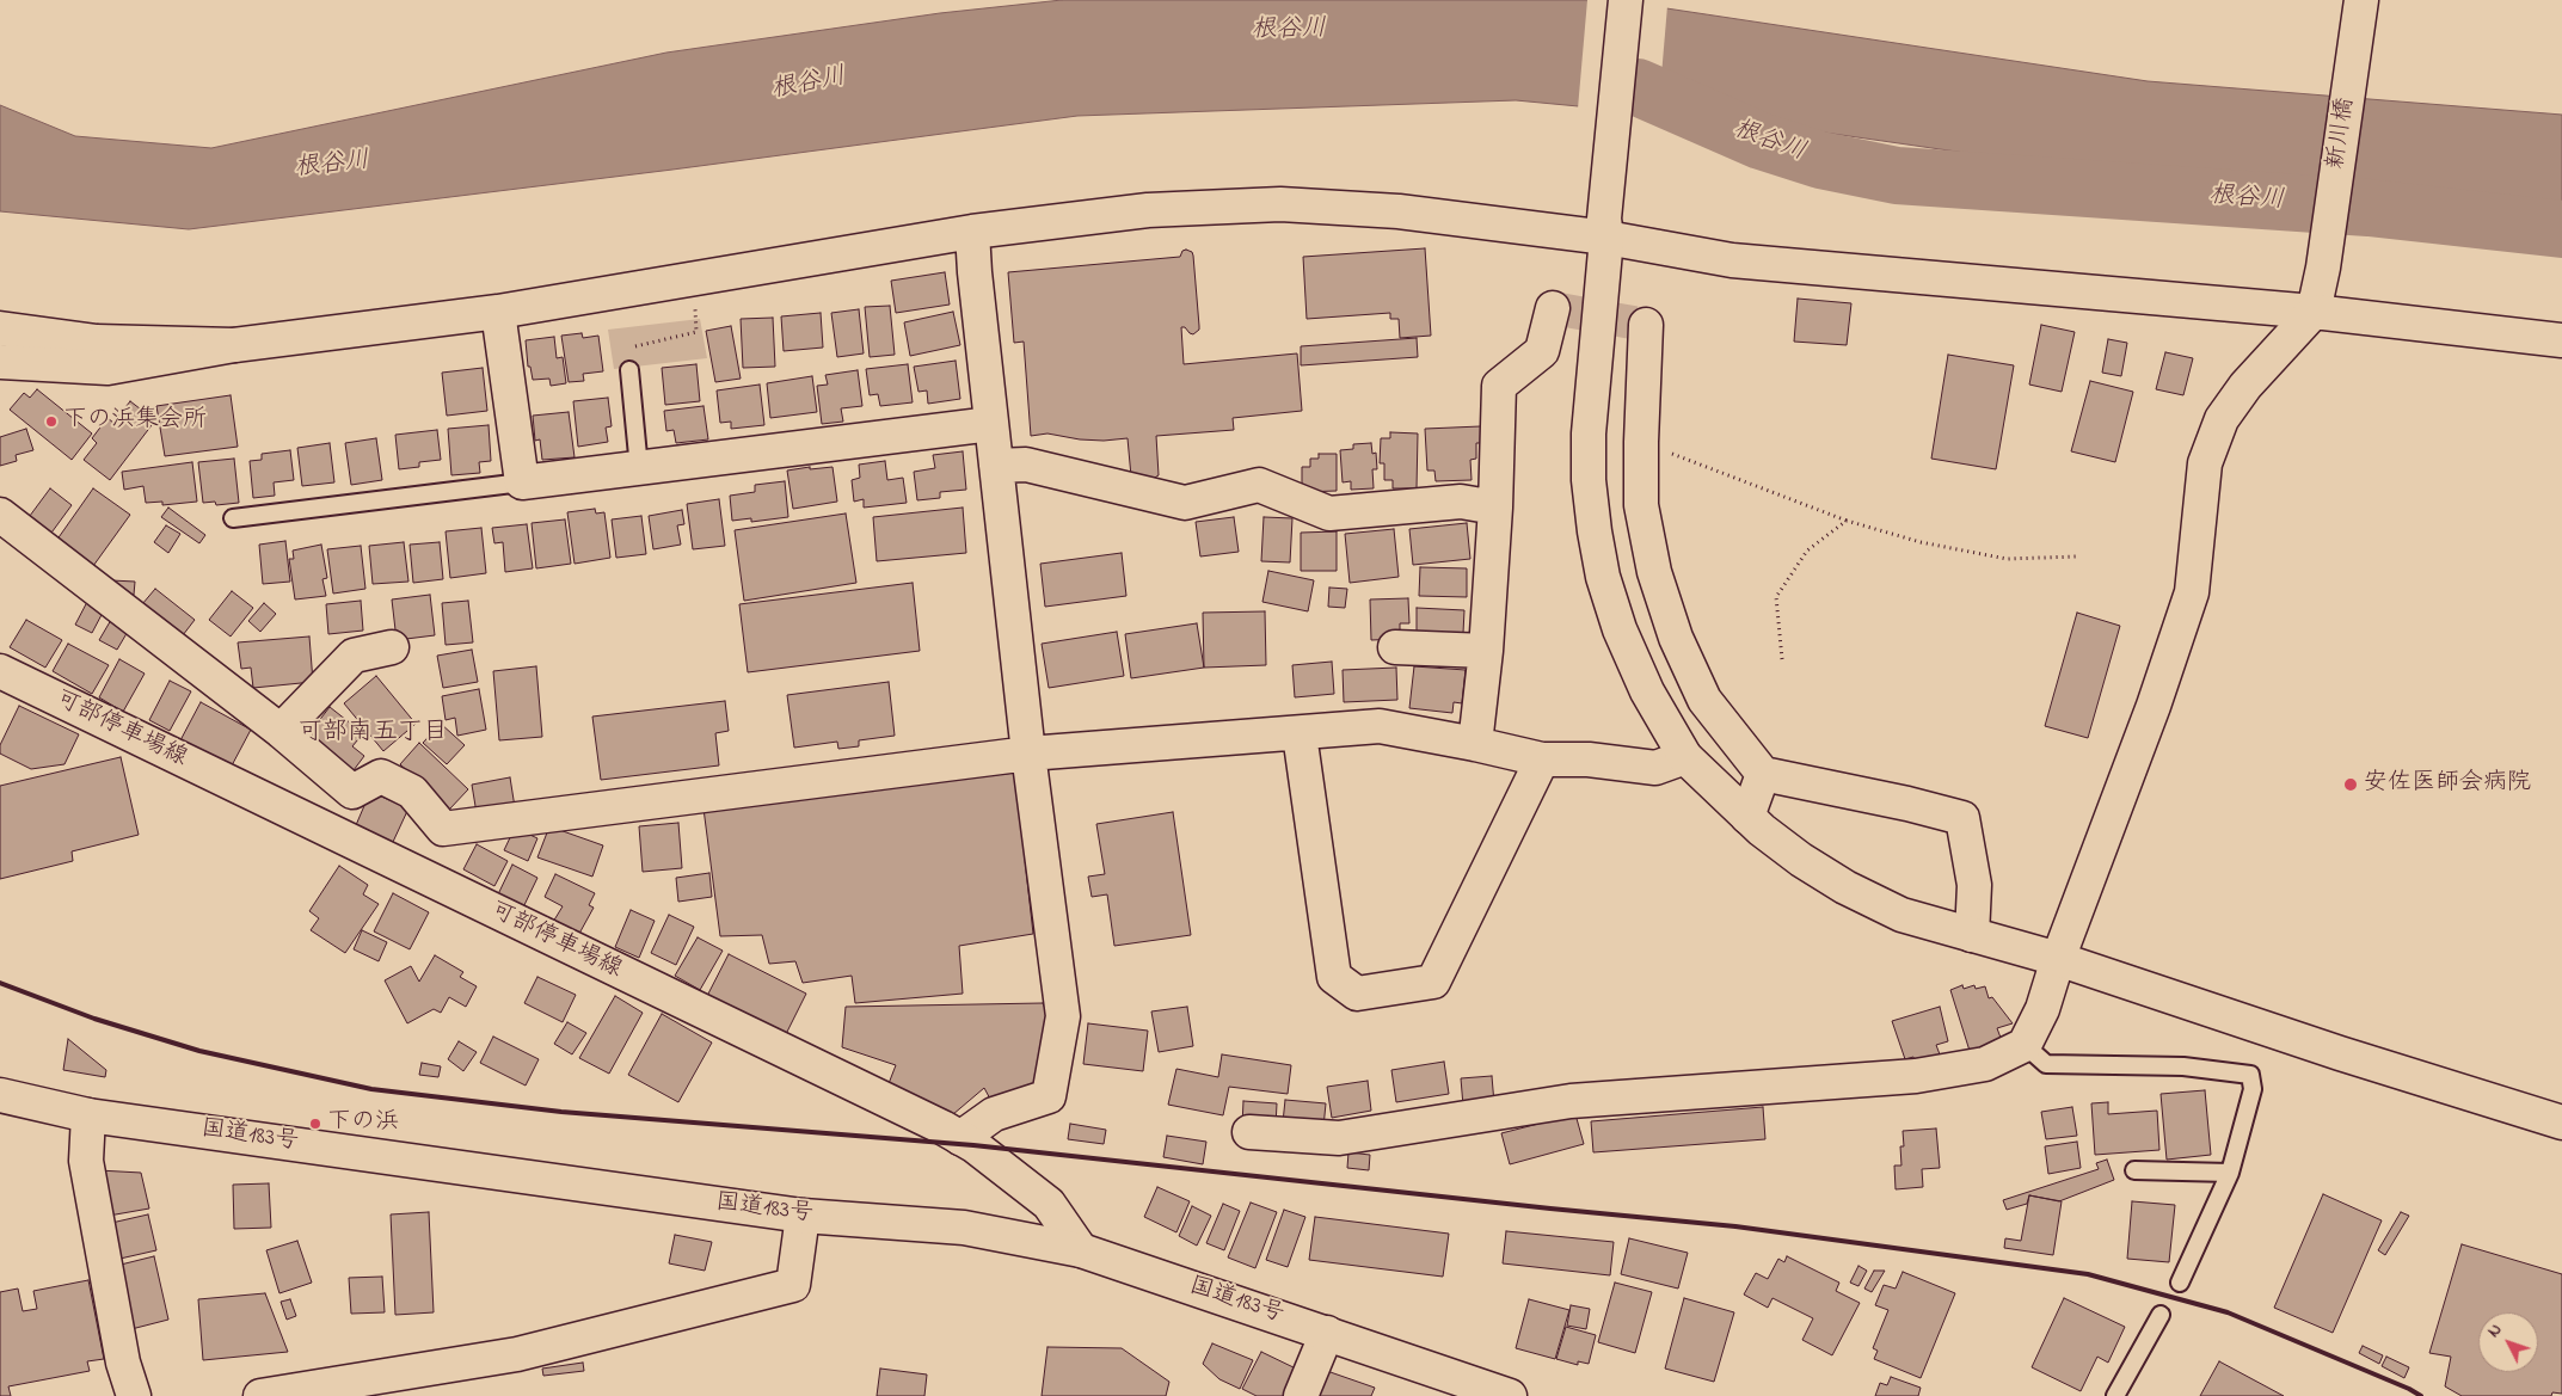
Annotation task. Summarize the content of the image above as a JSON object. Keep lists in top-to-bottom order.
{
  "streets": {
    "main road": ["新川橋", "可部停車場線", "国道183号"]
  },
  "crossings": [
    ["可部停車場線", "国道183号"]
  ],
  "districts": ["可部南五丁目"],
  "water": ["根谷川"],
  "places": ["下の浜集会所", "安佐医師会病院", "下の浜"],
  "north": "top left"
}
